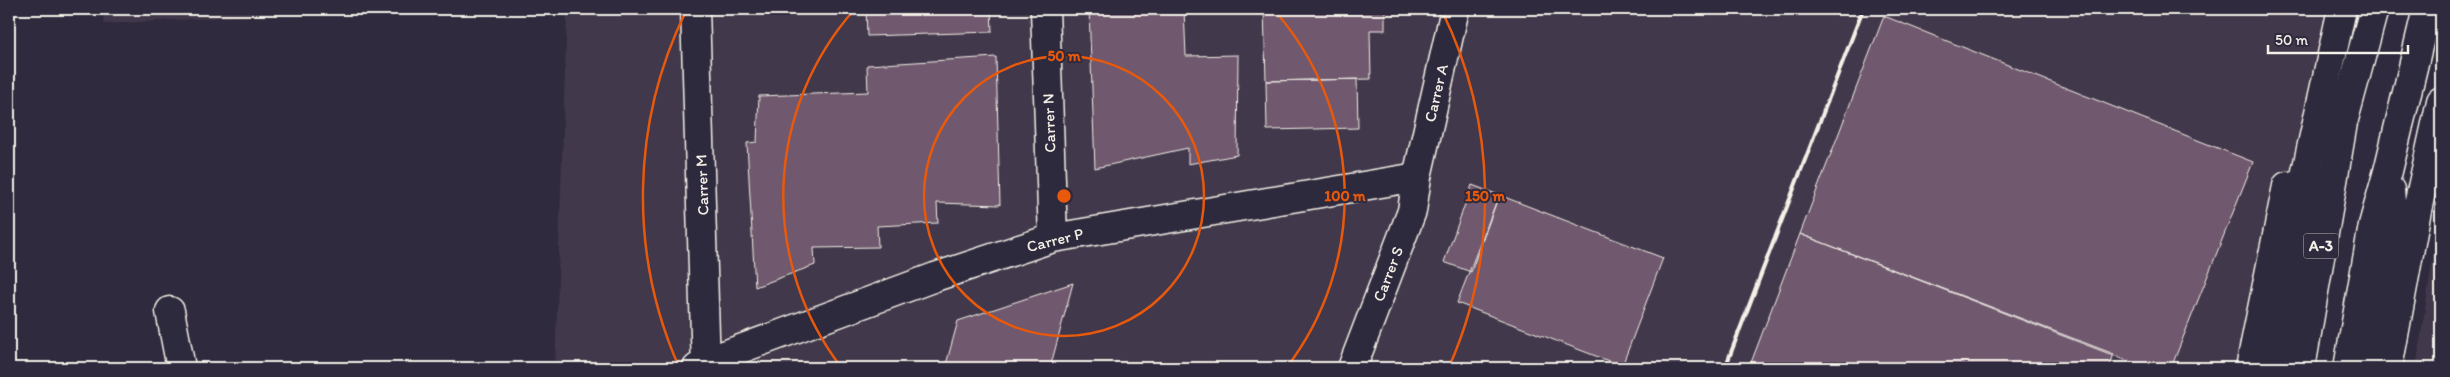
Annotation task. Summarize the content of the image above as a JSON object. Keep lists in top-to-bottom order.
{
  "streets": {
    "main road": [
      "Carrer A",
      "Carrer N",
      "Carrer M",
      "Carrer P",
      "A-3",
      "Carrer S"
    ]
  },
  "crossings": [
    ["Carrer A", "Carrer P"],
    ["Carrer A", "Carrer S"],
    ["Carrer N", "Carrer P"],
    ["Carrer M", "Carrer P"],
    ["Carrer P", "Carrer S"]
  ],
  "scale_bar": "50 m",
  "rings": ["50 m", "100 m", "150 m"]
}
